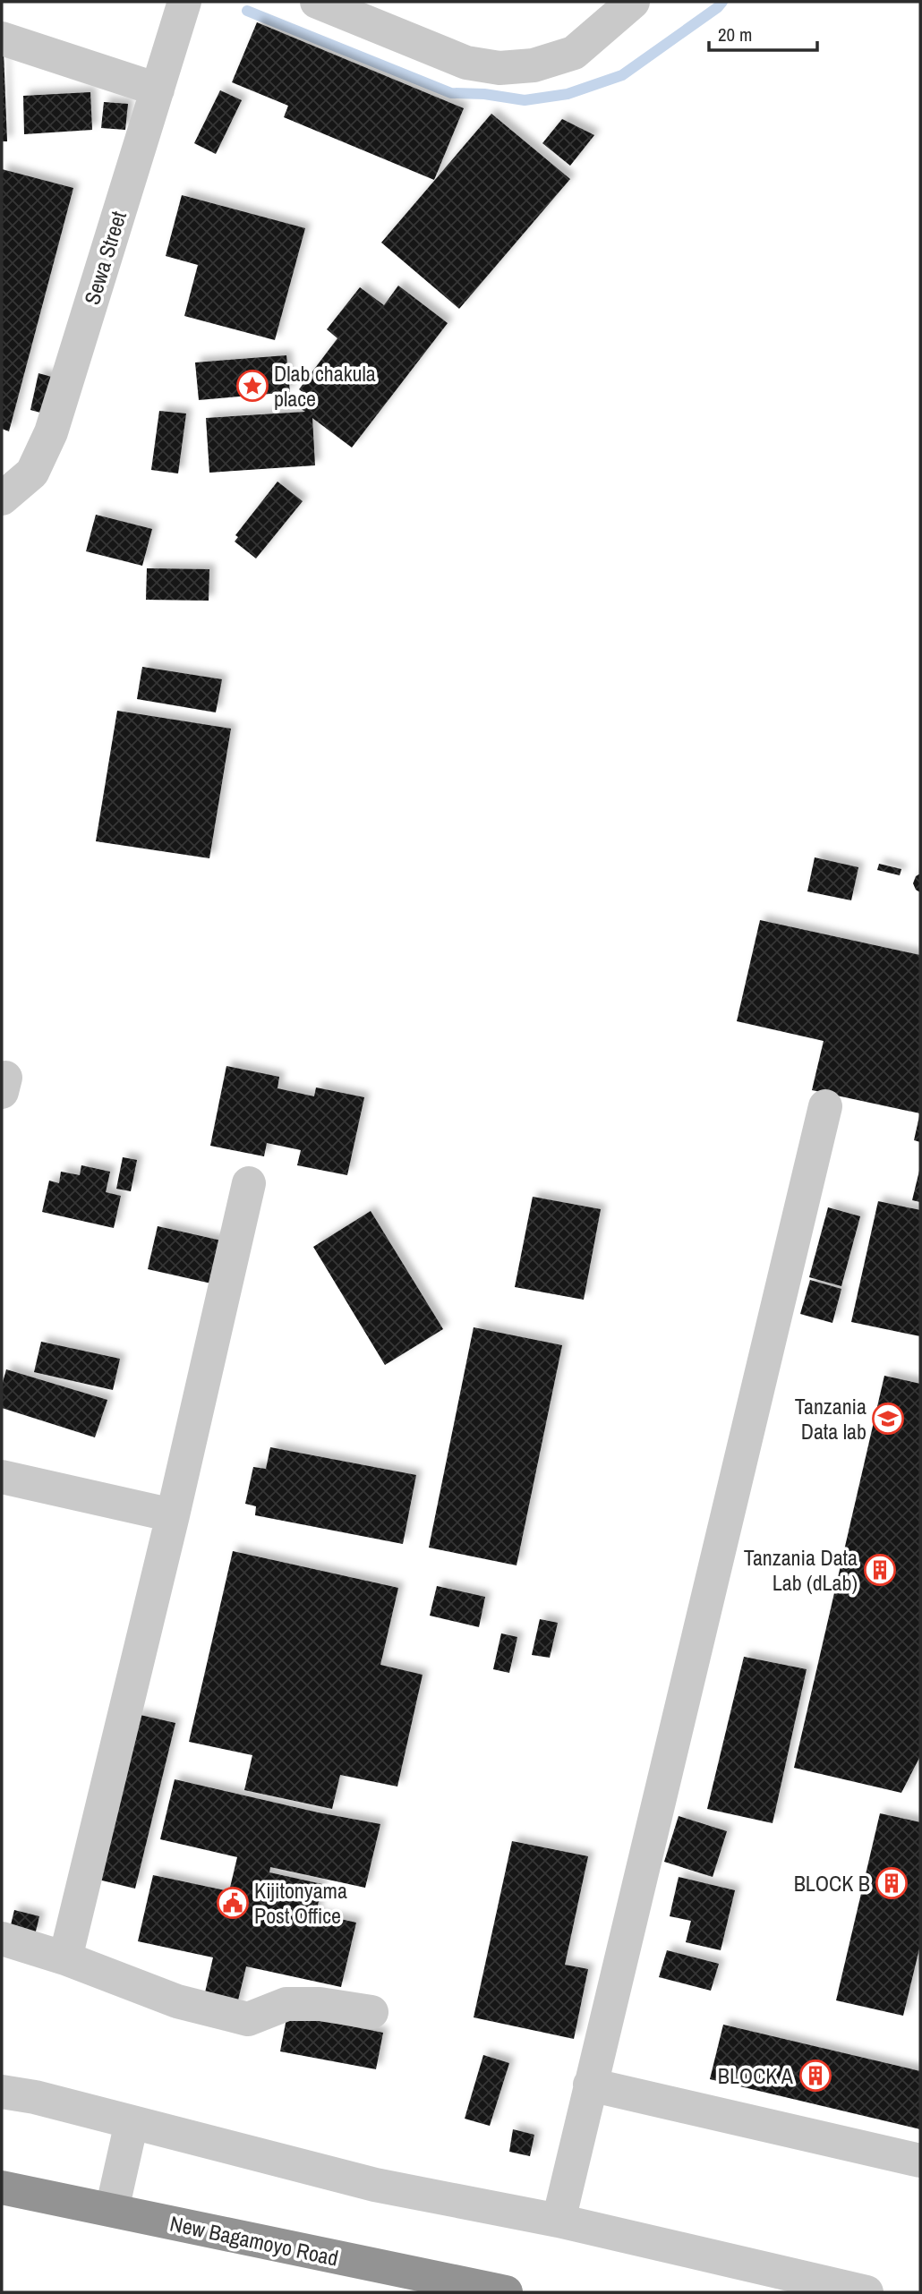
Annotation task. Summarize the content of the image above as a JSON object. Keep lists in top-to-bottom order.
{
  "streets": {
    "highway": ["New Bagamoyo Road"],
    "street": ["Sewa Street"]
  },
  "places": {
    "place": ["Dlab chakula place"],
    "school or university": ["Tanzania Data lab"],
    "building": ["Tanzania Data Lab (dLab)", "BLOCK B", "BLOCK A"],
    "public building": ["Kijitonyama Post Office"]
  },
  "scale_bar": "20 m"
}
